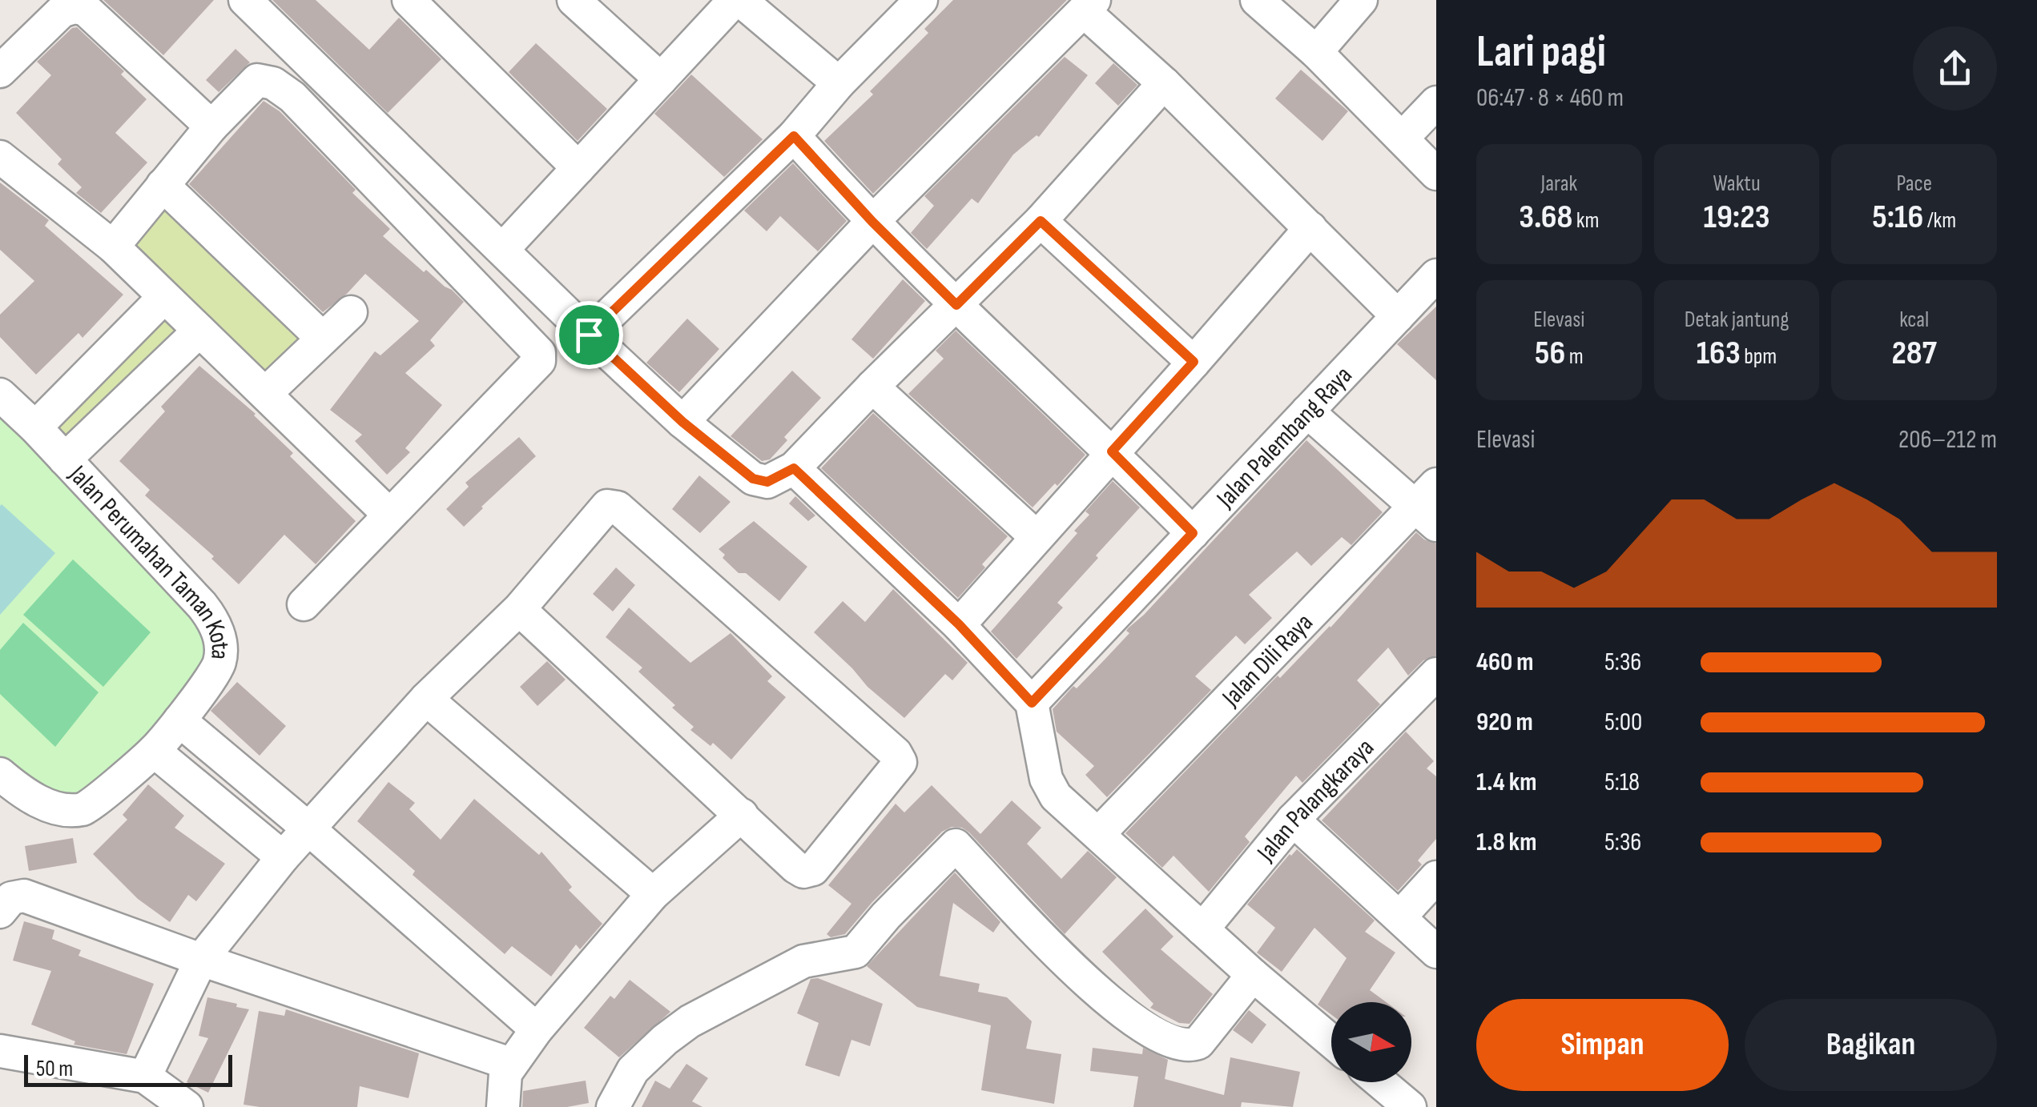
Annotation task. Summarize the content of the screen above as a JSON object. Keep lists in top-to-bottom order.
{
  "streets": {
    "street": [
      "Jalan Palembang Raya",
      "Jalan Perumahan Taman Kota",
      "Jalan Dili Raya",
      "Jalan Palangkaraya"
    ]
  },
  "scale_bar": "50 m",
  "north": "right",
  "page": {
    "heading": ["Lari pagi", "06:47 · 8 × 460 m"],
    "stats": [
      ["Jarak", "3.68 km"],
      ["Waktu", "19:23"],
      ["Pace", "5:16 /km"],
      ["Elevasi", "56 m"],
      ["Detak jantung", "163 bpm"],
      ["kcal", "287"]
    ],
    "chart": ["Elevasi", "206–212 m"],
    "list": [
      {
        "name": "460 m",
        "note": "5:36"
      },
      {
        "name": "920 m",
        "note": "5:00"
      },
      {
        "name": "1.4 km",
        "note": "5:18"
      },
      {
        "name": "1.8 km",
        "note": "5:36"
      }
    ],
    "buttons": ["Simpan", "Bagikan"],
    "scale": "50 m"
  }
}
